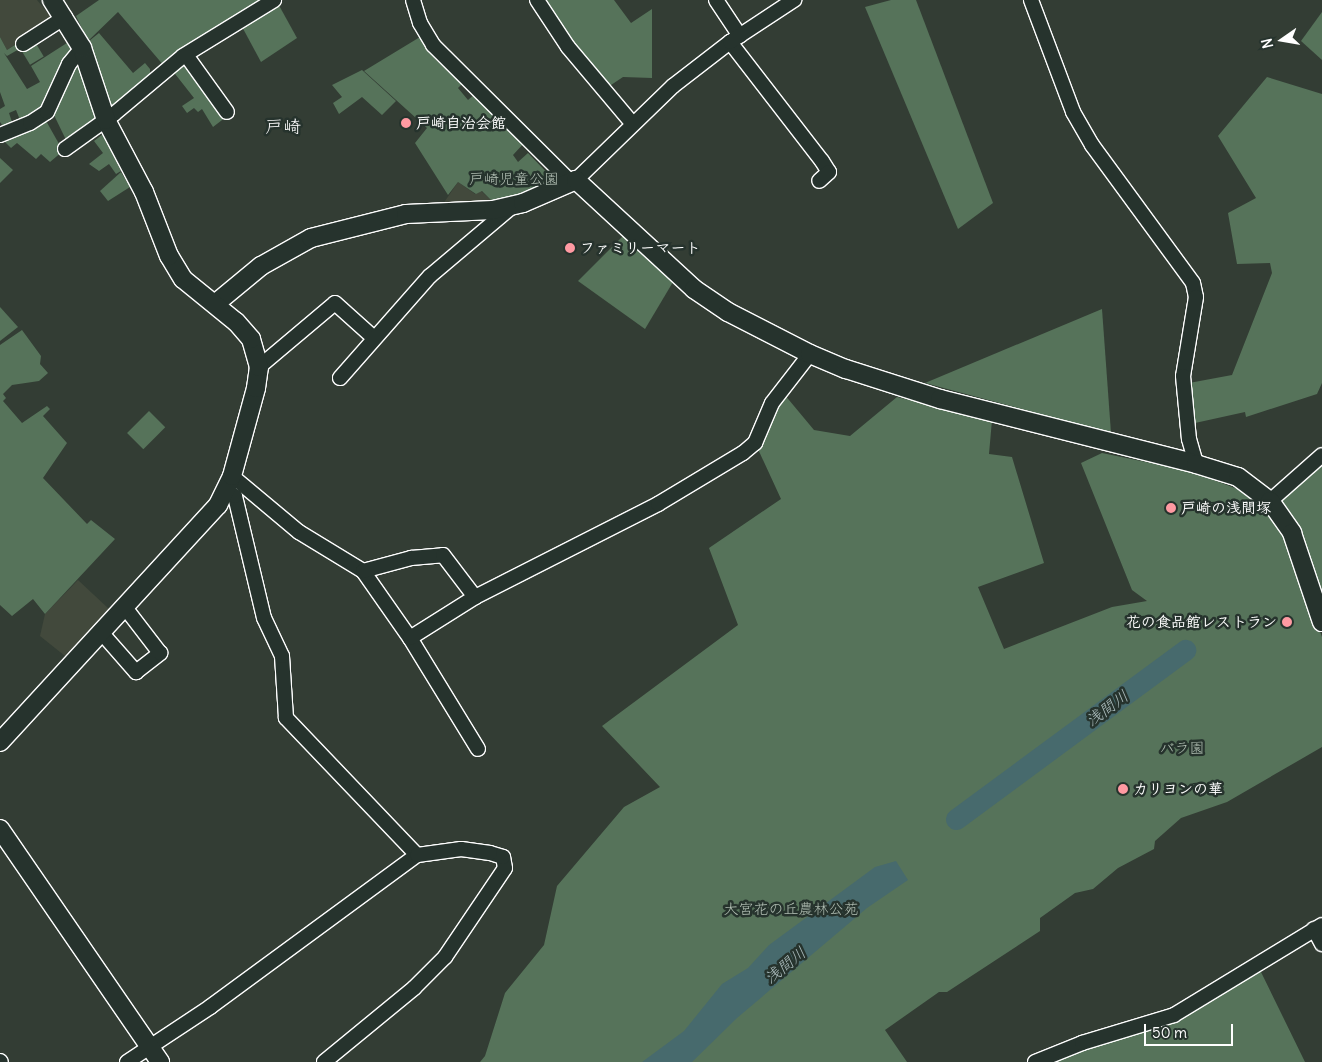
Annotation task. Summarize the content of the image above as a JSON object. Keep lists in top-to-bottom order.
{
  "districts": ["戸崎"],
  "water": ["浅間川"],
  "parks": ["戸崎児童公園", "バラ園", "大宮花の丘農林公苑"],
  "places": [
    "戸崎自治会館",
    "ファミリーマート",
    "戸崎の浅間塚",
    "花の食品館レストラン",
    "カリヨンの華"
  ],
  "scale_bar": "50 m",
  "north": "left"
}
